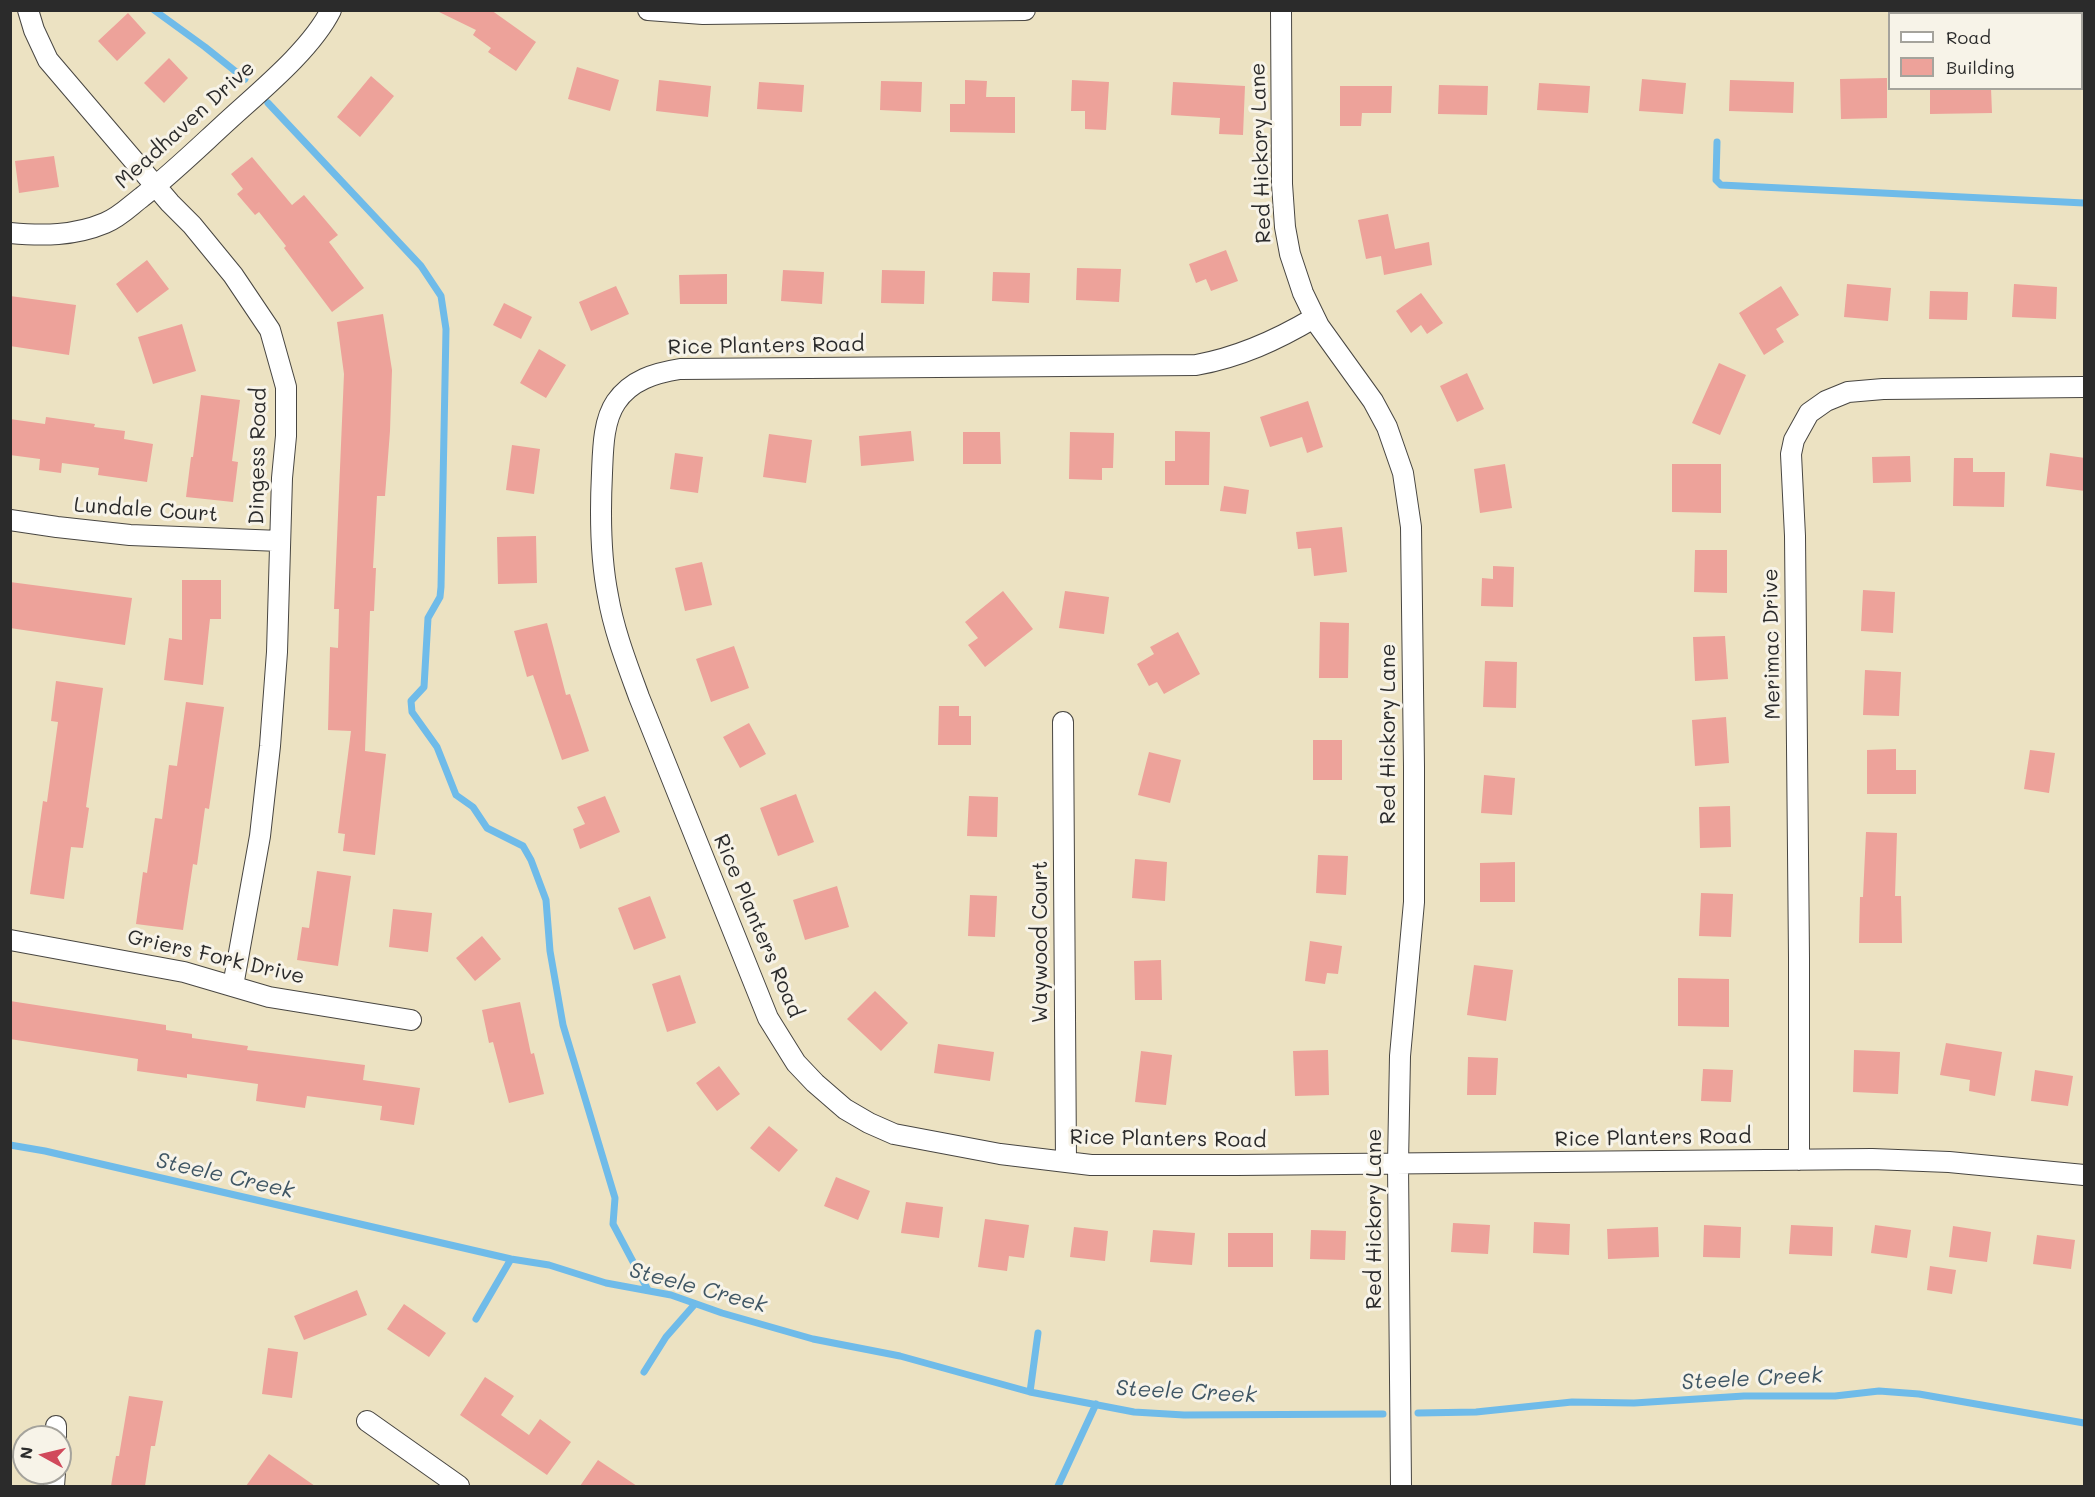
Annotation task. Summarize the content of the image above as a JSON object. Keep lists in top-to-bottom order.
{
  "streets": {
    "street": [
      "Meadhaven Drive",
      "Red Hickory Lane",
      "Rice Planters Road",
      "Dingess Road",
      "Lundale Court",
      "Merimac Drive",
      "Waywood Court",
      "Griers Fork Drive"
    ]
  },
  "crossings": [
    ["Meadhaven Drive", "Dingess Road"],
    ["Red Hickory Lane", "Rice Planters Road"],
    ["Rice Planters Road", "Merimac Drive"],
    ["Rice Planters Road", "Waywood Court"],
    ["Dingess Road", "Lundale Court"],
    ["Dingess Road", "Griers Fork Drive"]
  ],
  "water": ["Steele Creek"],
  "legend": ["Road", "Building"],
  "north": "left"
}
